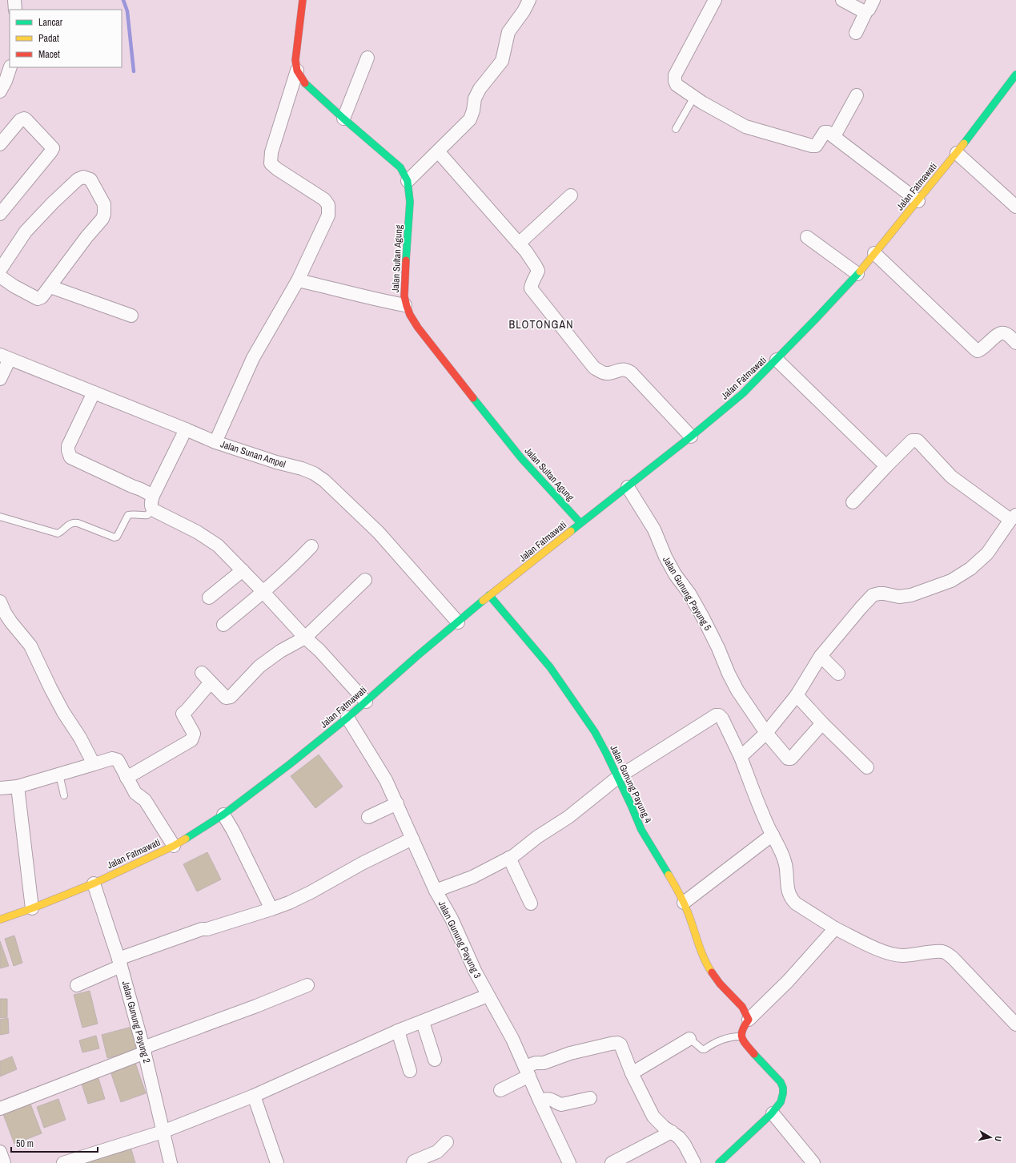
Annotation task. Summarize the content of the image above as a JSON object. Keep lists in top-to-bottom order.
{
  "streets": {
    "main road": ["Jalan Fatmawati", "Jalan Sultan Agung", "Jalan Gunung Payung 4"],
    "street": [
      "Jalan Sunan Ampel",
      "Jalan Gunung Payung 5",
      "Jalan Gunung Payung 3",
      "Jalan Gunung Payung 2"
    ]
  },
  "crossings": [
    ["Jalan Fatmawati", "Jalan Sultan Agung"],
    ["Jalan Fatmawati", "Jalan Sunan Ampel"],
    ["Jalan Fatmawati", "Jalan Gunung Payung 5"],
    ["Jalan Fatmawati", "Jalan Gunung Payung 4"],
    ["Jalan Fatmawati", "Jalan Gunung Payung 3"],
    ["Jalan Fatmawati", "Jalan Gunung Payung 2"]
  ],
  "districts": ["BLOTONGAN"],
  "legend": ["Lancar", "Padat", "Macet"],
  "scale_bar": "50 m",
  "north": "right"
}
